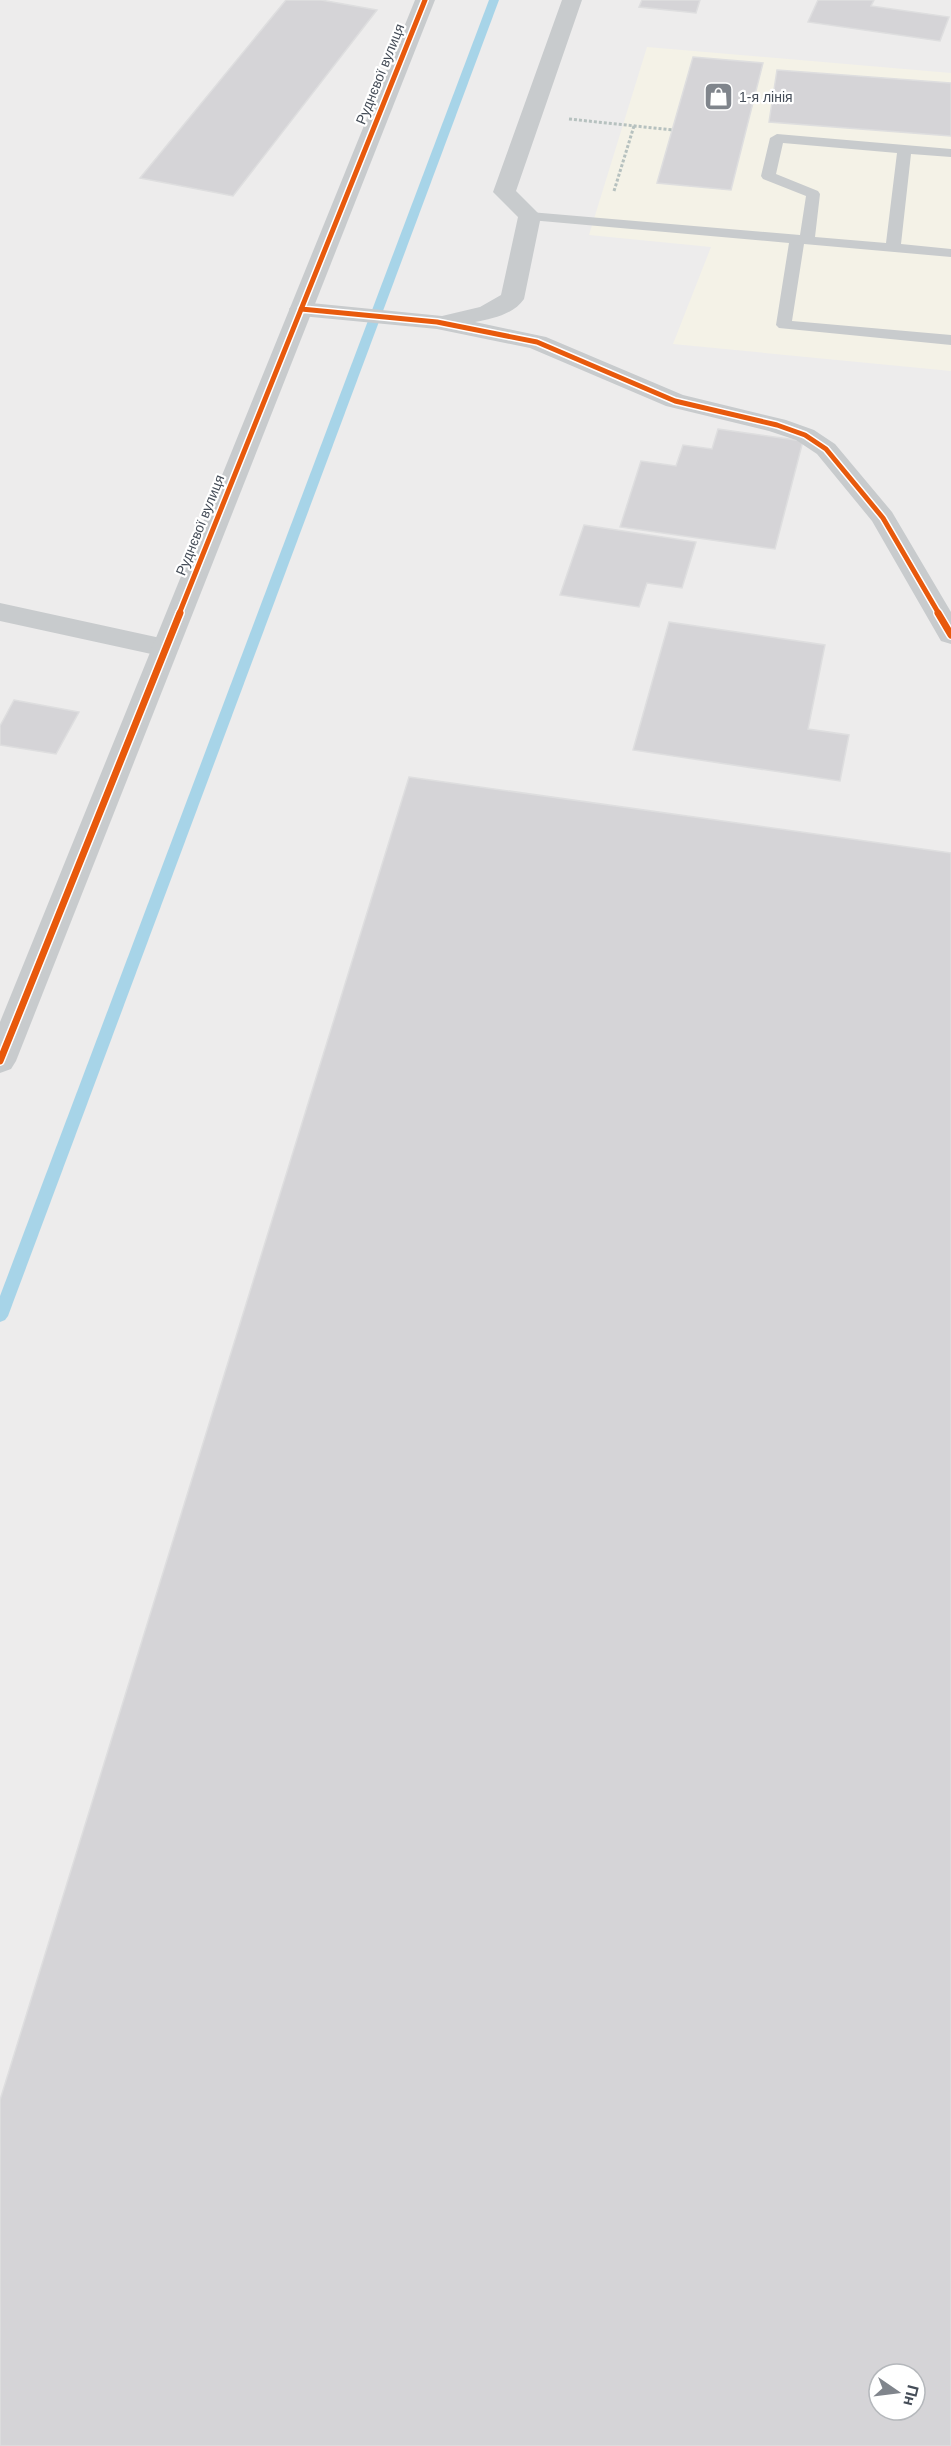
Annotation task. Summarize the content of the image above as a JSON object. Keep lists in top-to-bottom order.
{
  "streets": {
    "street": ["Руднєвої вулиця"]
  },
  "places": {
    "shop": ["1-я лінія"]
  },
  "north": "right"
}
